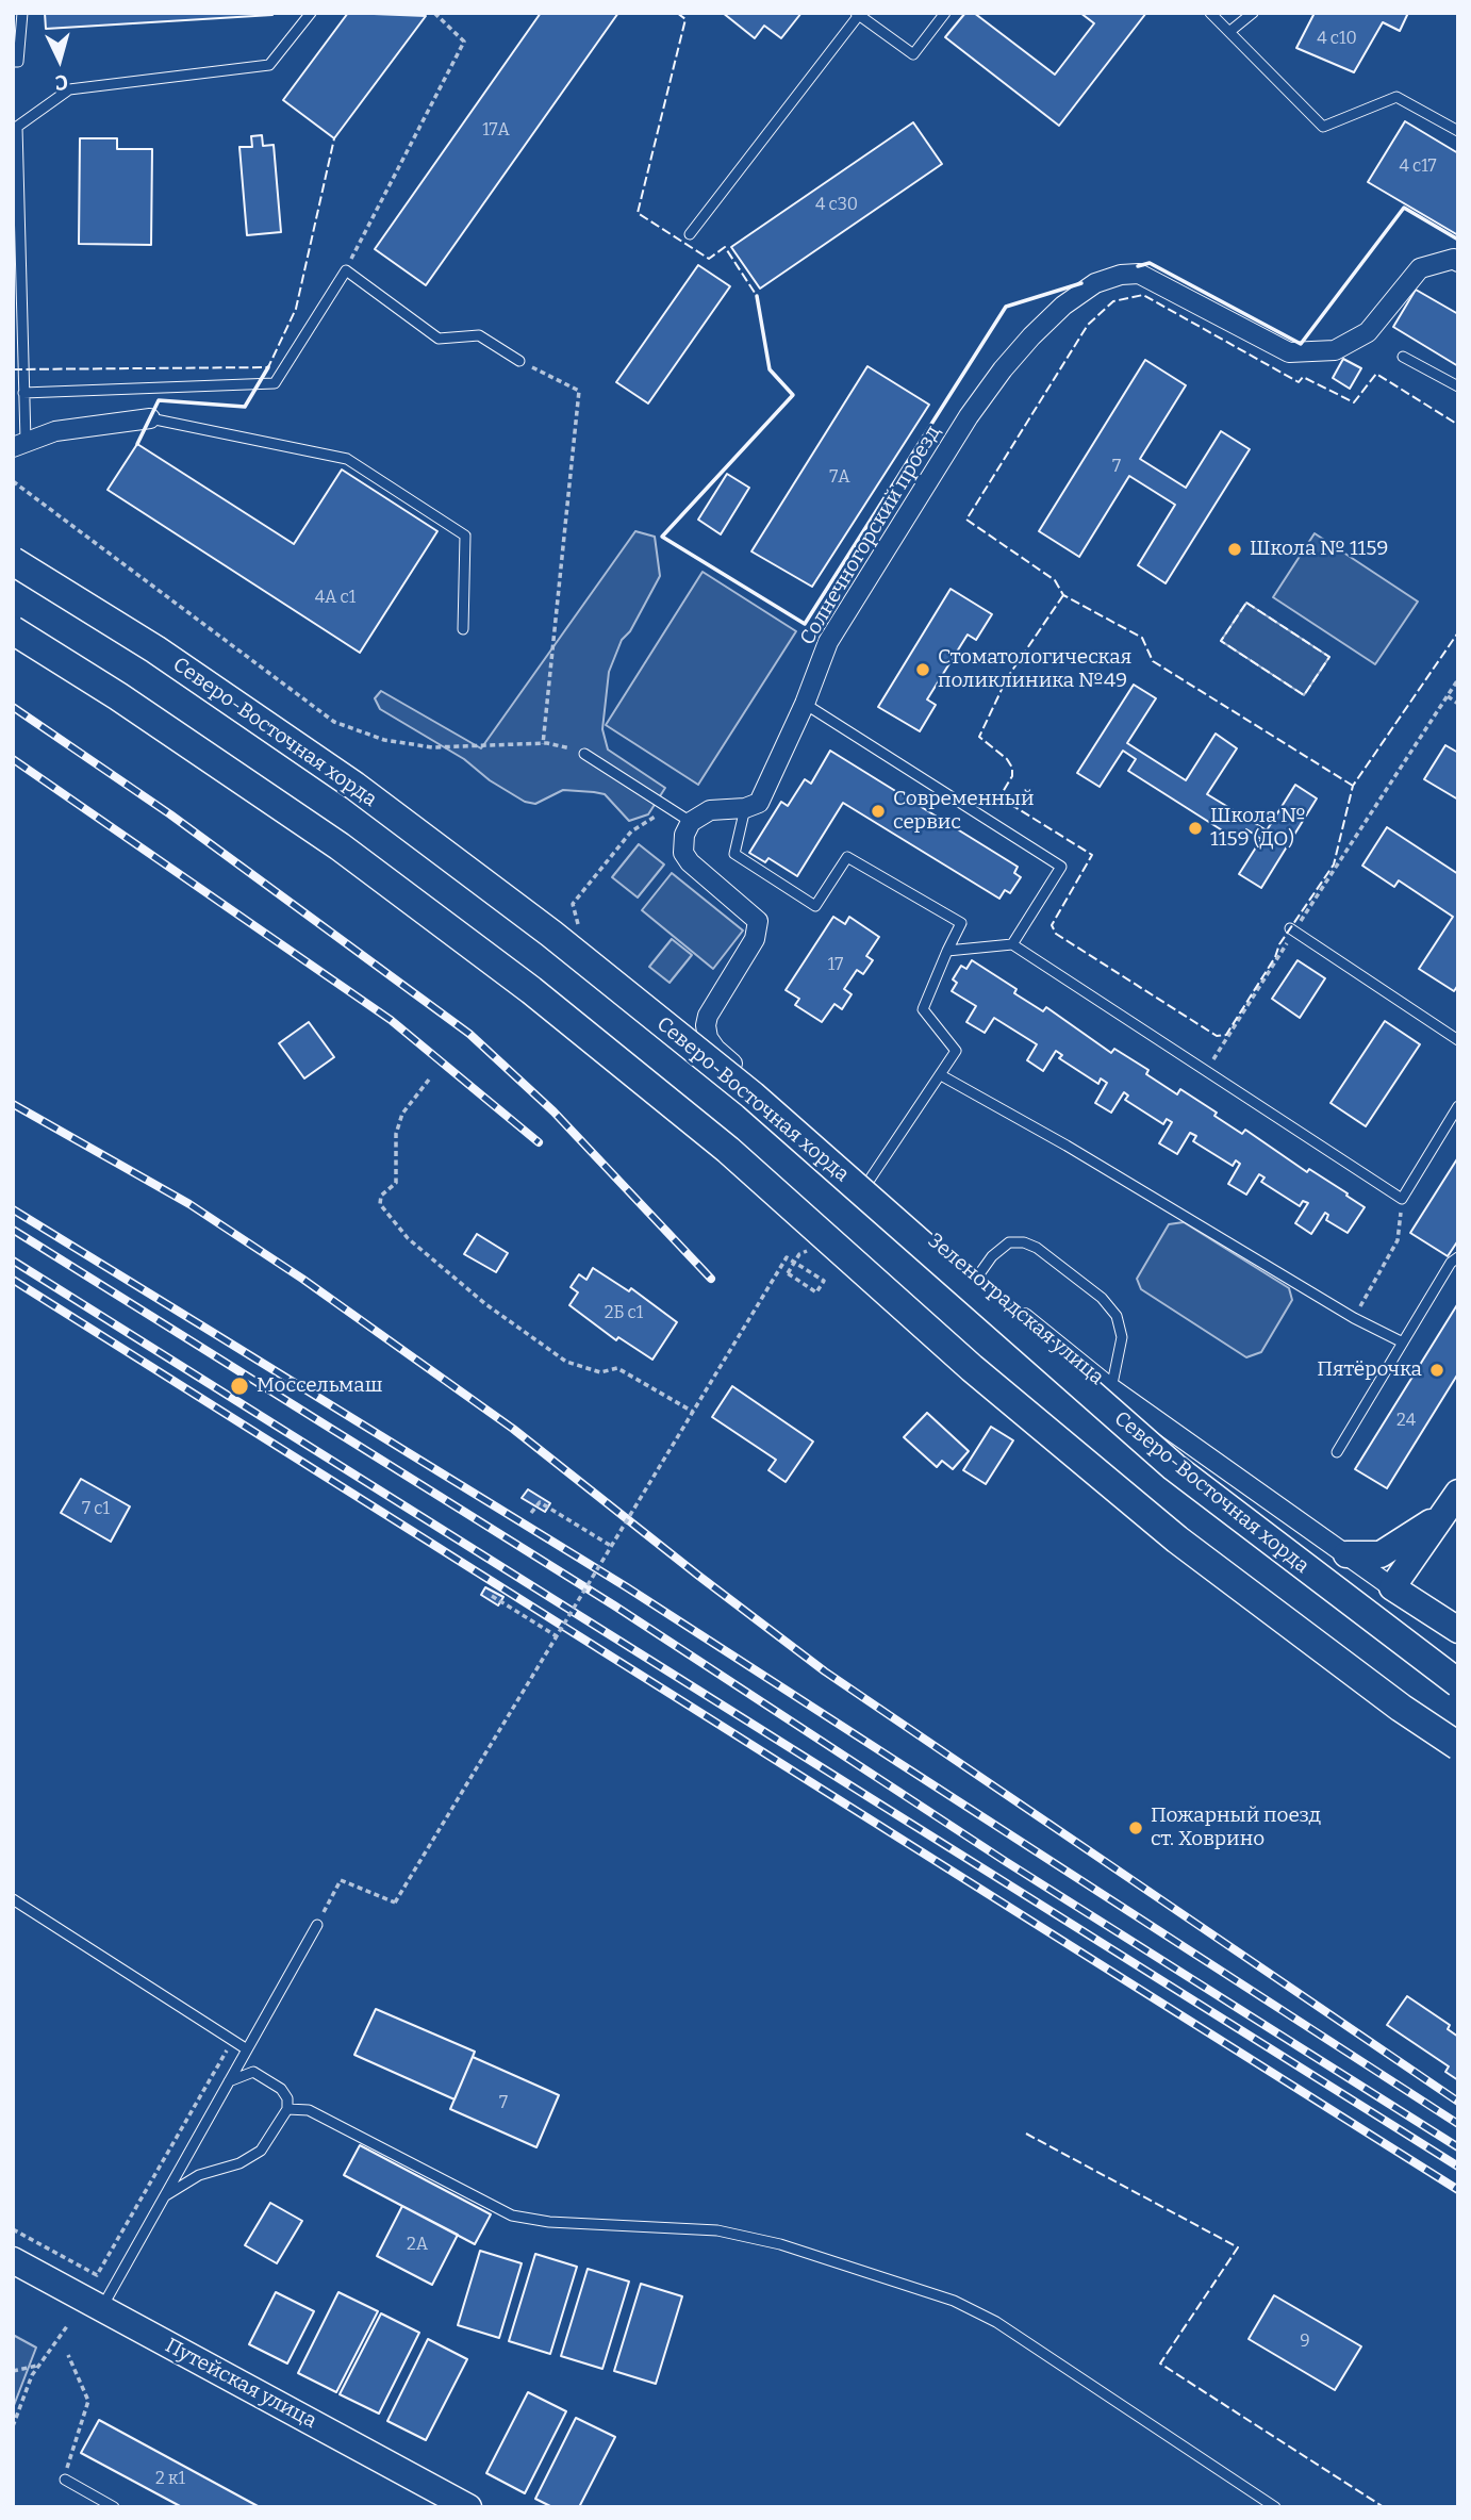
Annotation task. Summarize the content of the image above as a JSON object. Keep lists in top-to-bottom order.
{
  "streets": {
    "main road": ["Северо-Восточная хорда"],
    "street": ["Солнечногорский проезд", "Зеленоградская улица", "Путейская улица"]
  },
  "places": [
    "Школа № 1159",
    "Стоматологическая поликлиника №49",
    "Современный сервис",
    "Школа № 1159 (ДО)",
    "Пятёрочка",
    "Моссельмаш",
    "Пожарный поезд ст. Ховрино"
  ],
  "house_numbers": [
    "4 с10",
    "17А",
    "4 с17",
    "4 с30",
    "7",
    "7А",
    "4А с1",
    "17",
    "2Б с1",
    "24",
    "7 с1",
    "7",
    "2А",
    "9",
    "2 к1"
  ],
  "north": "bottom"
}
